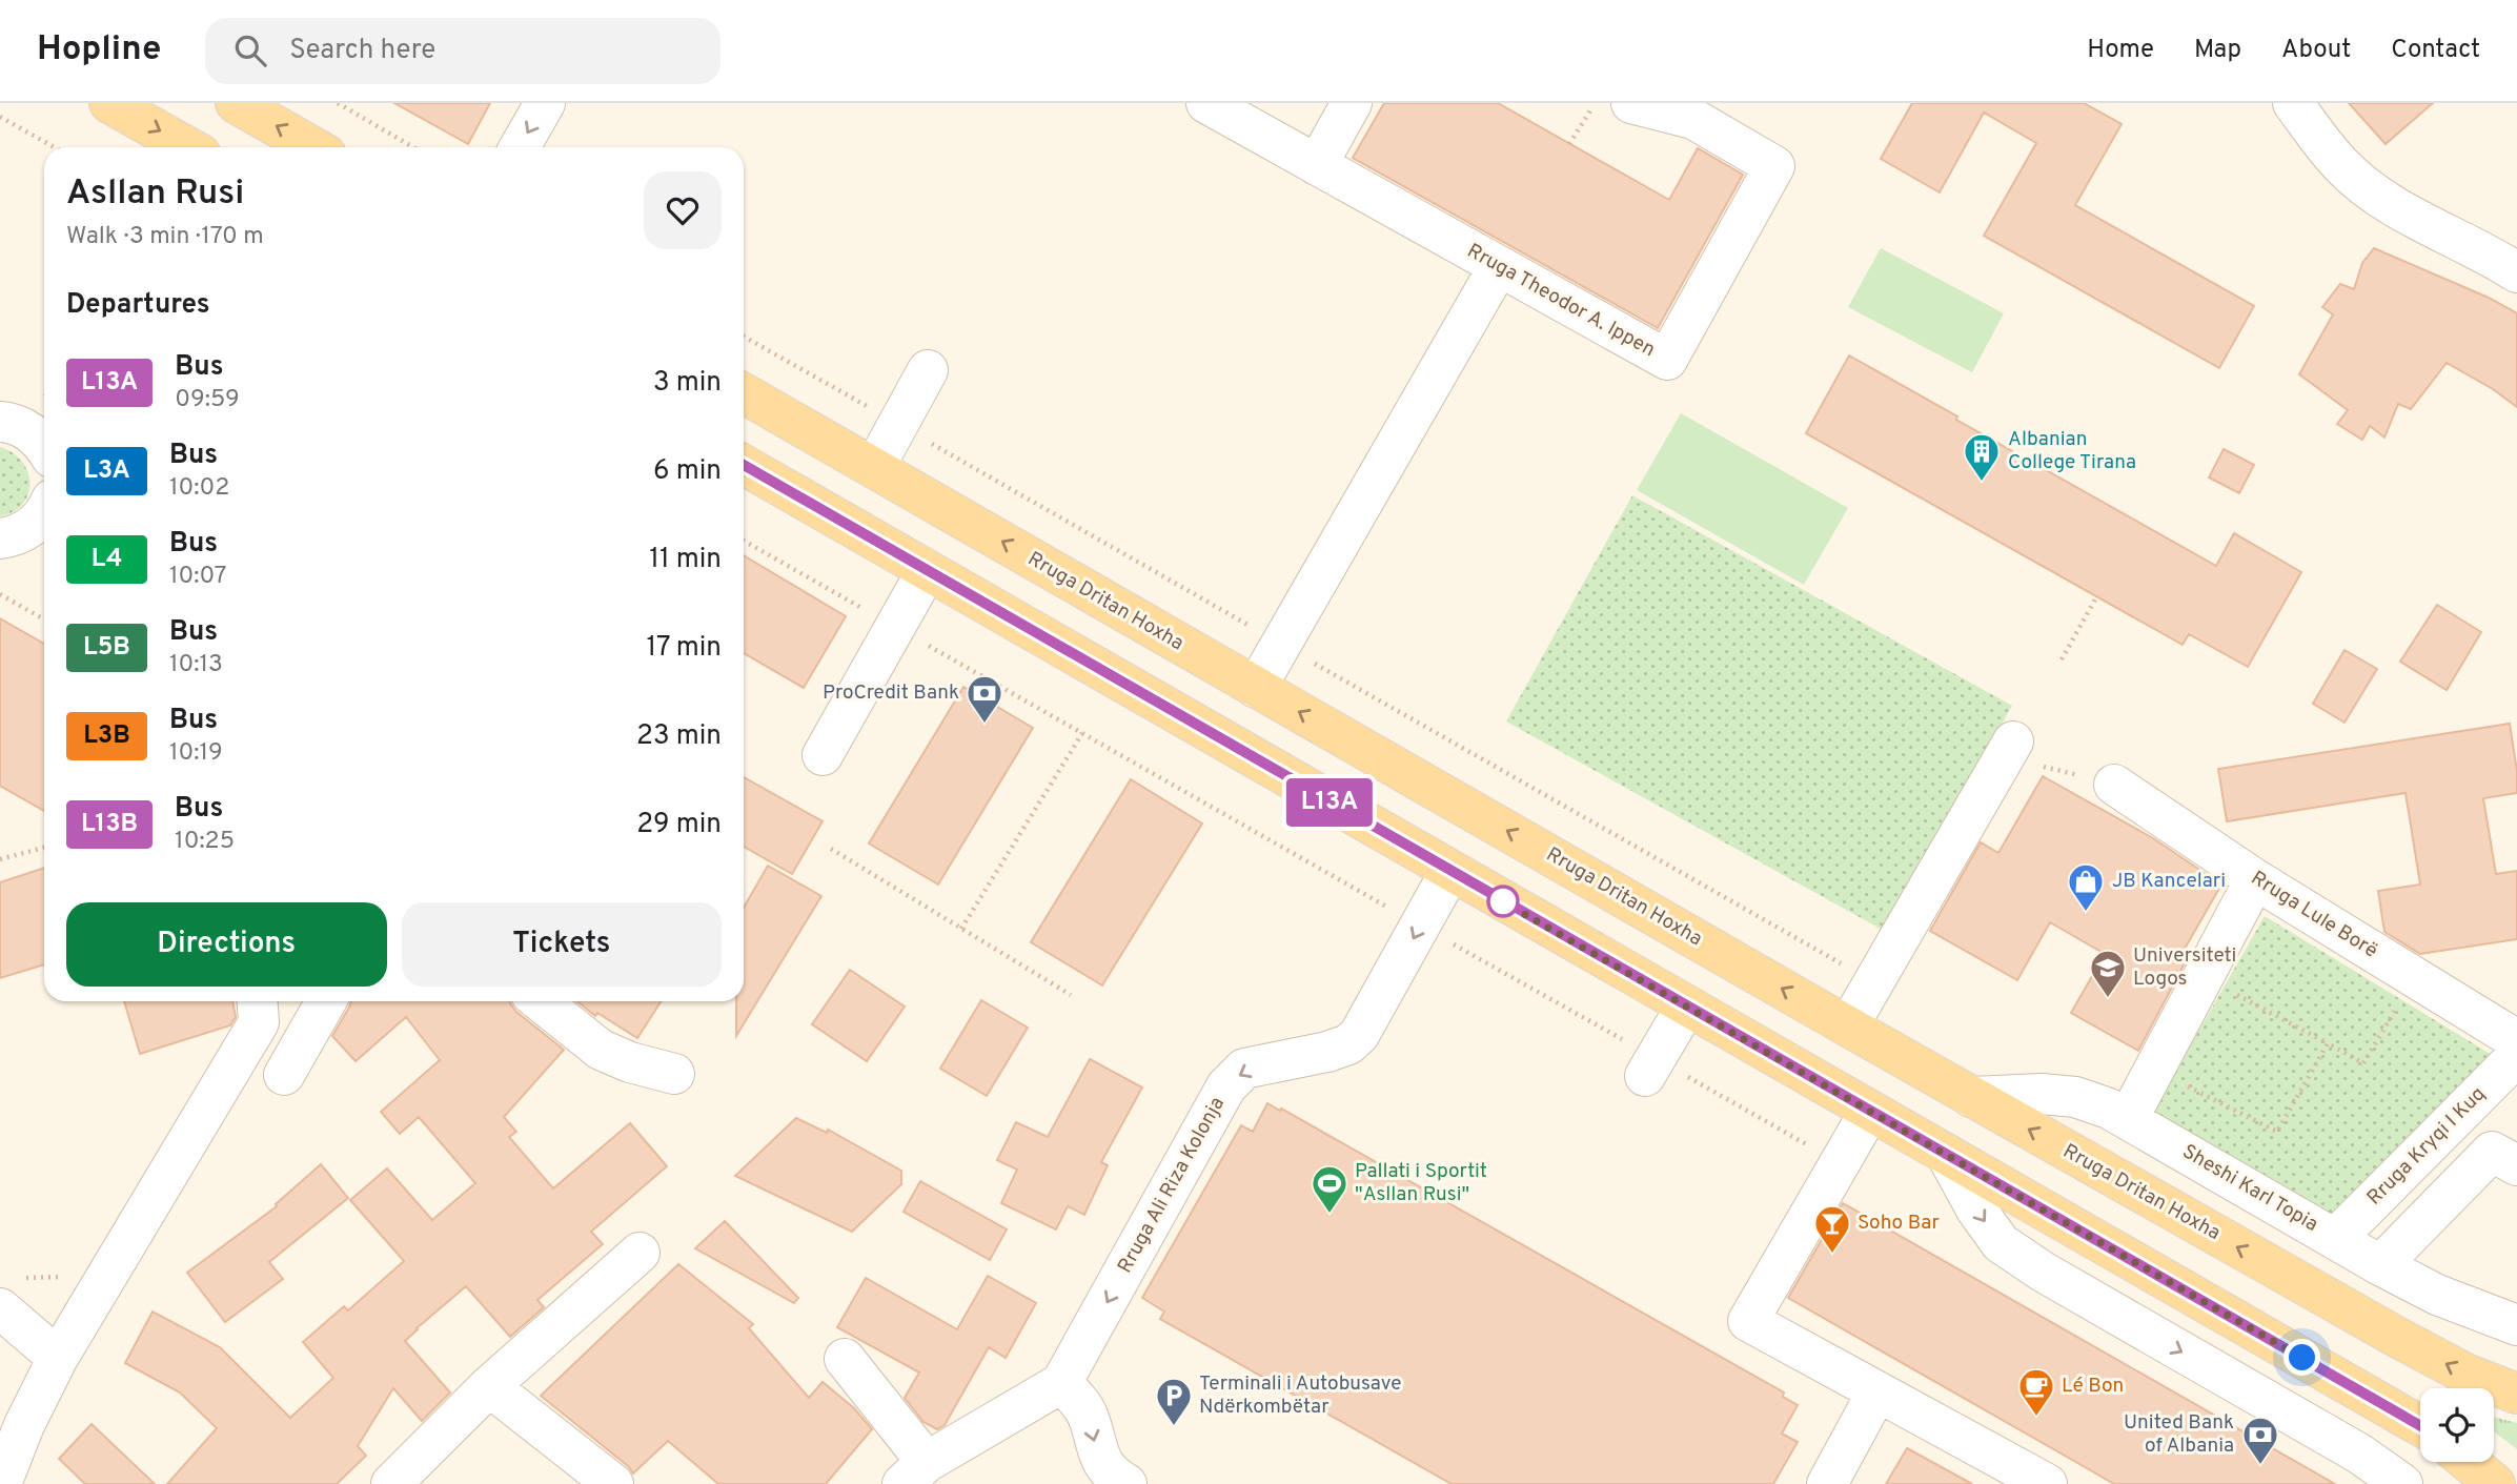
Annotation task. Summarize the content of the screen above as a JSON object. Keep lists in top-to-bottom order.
{
  "streets": {
    "main road": ["Rruga Dritan Hoxha"],
    "street": [
      "Rruga Theodor A. Ippen",
      "Rruga Lule Borë",
      "Rruga Kryqi I Kuq",
      "Rruga Ali Riza Kolonja",
      "Sheshi Karl Topia"
    ]
  },
  "crossings": [
    ["Rruga Dritan Hoxha", "Sheshi Karl Topia"],
    ["Rruga Kryqi I Kuq", "Sheshi Karl Topia"]
  ],
  "one_way": ["Rruga Ali Riza Kolonja"],
  "places": {
    "building": ["Albanian College Tirana"],
    "bank": ["ProCredit Bank", "United Bank of Albania"],
    "shop": ["JB Kancelari"],
    "school or university": ["Universiteti Logos"],
    "sports": ["Pallati i Sportit \"Asllan Rusi\""],
    "bar": ["Soho Bar"],
    "cafe": ["Lé Bon"],
    "parking": ["Terminali i Autobusave Ndërkombëtar"]
  },
  "lines": ["bus line L13A"],
  "page": {
    "header": "Hopline",
    "search": "Search here",
    "nav": [
      "Home",
      "Map",
      "About",
      "Contact"
    ],
    "on_map": "L13A",
    "heading": [
      ["Asllan Rusi", "Walk · 3 min · 170 m"],
      "Departures"
    ],
    "list": [
      {
        "mark": "L13A",
        "name": "Bus",
        "note": "09:59",
        "value": "3 min"
      },
      {
        "mark": "L3A",
        "name": "Bus",
        "note": "10:02",
        "value": "6 min"
      },
      {
        "mark": "L4",
        "name": "Bus",
        "note": "10:07",
        "value": "11 min"
      },
      {
        "mark": "L5B",
        "name": "Bus",
        "note": "10:13",
        "value": "17 min"
      },
      {
        "mark": "L3B",
        "name": "Bus",
        "note": "10:19",
        "value": "23 min"
      },
      {
        "mark": "L13B",
        "name": "Bus",
        "note": "10:25",
        "value": "29 min"
      }
    ],
    "buttons": ["Directions", "Tickets"]
  }
}
